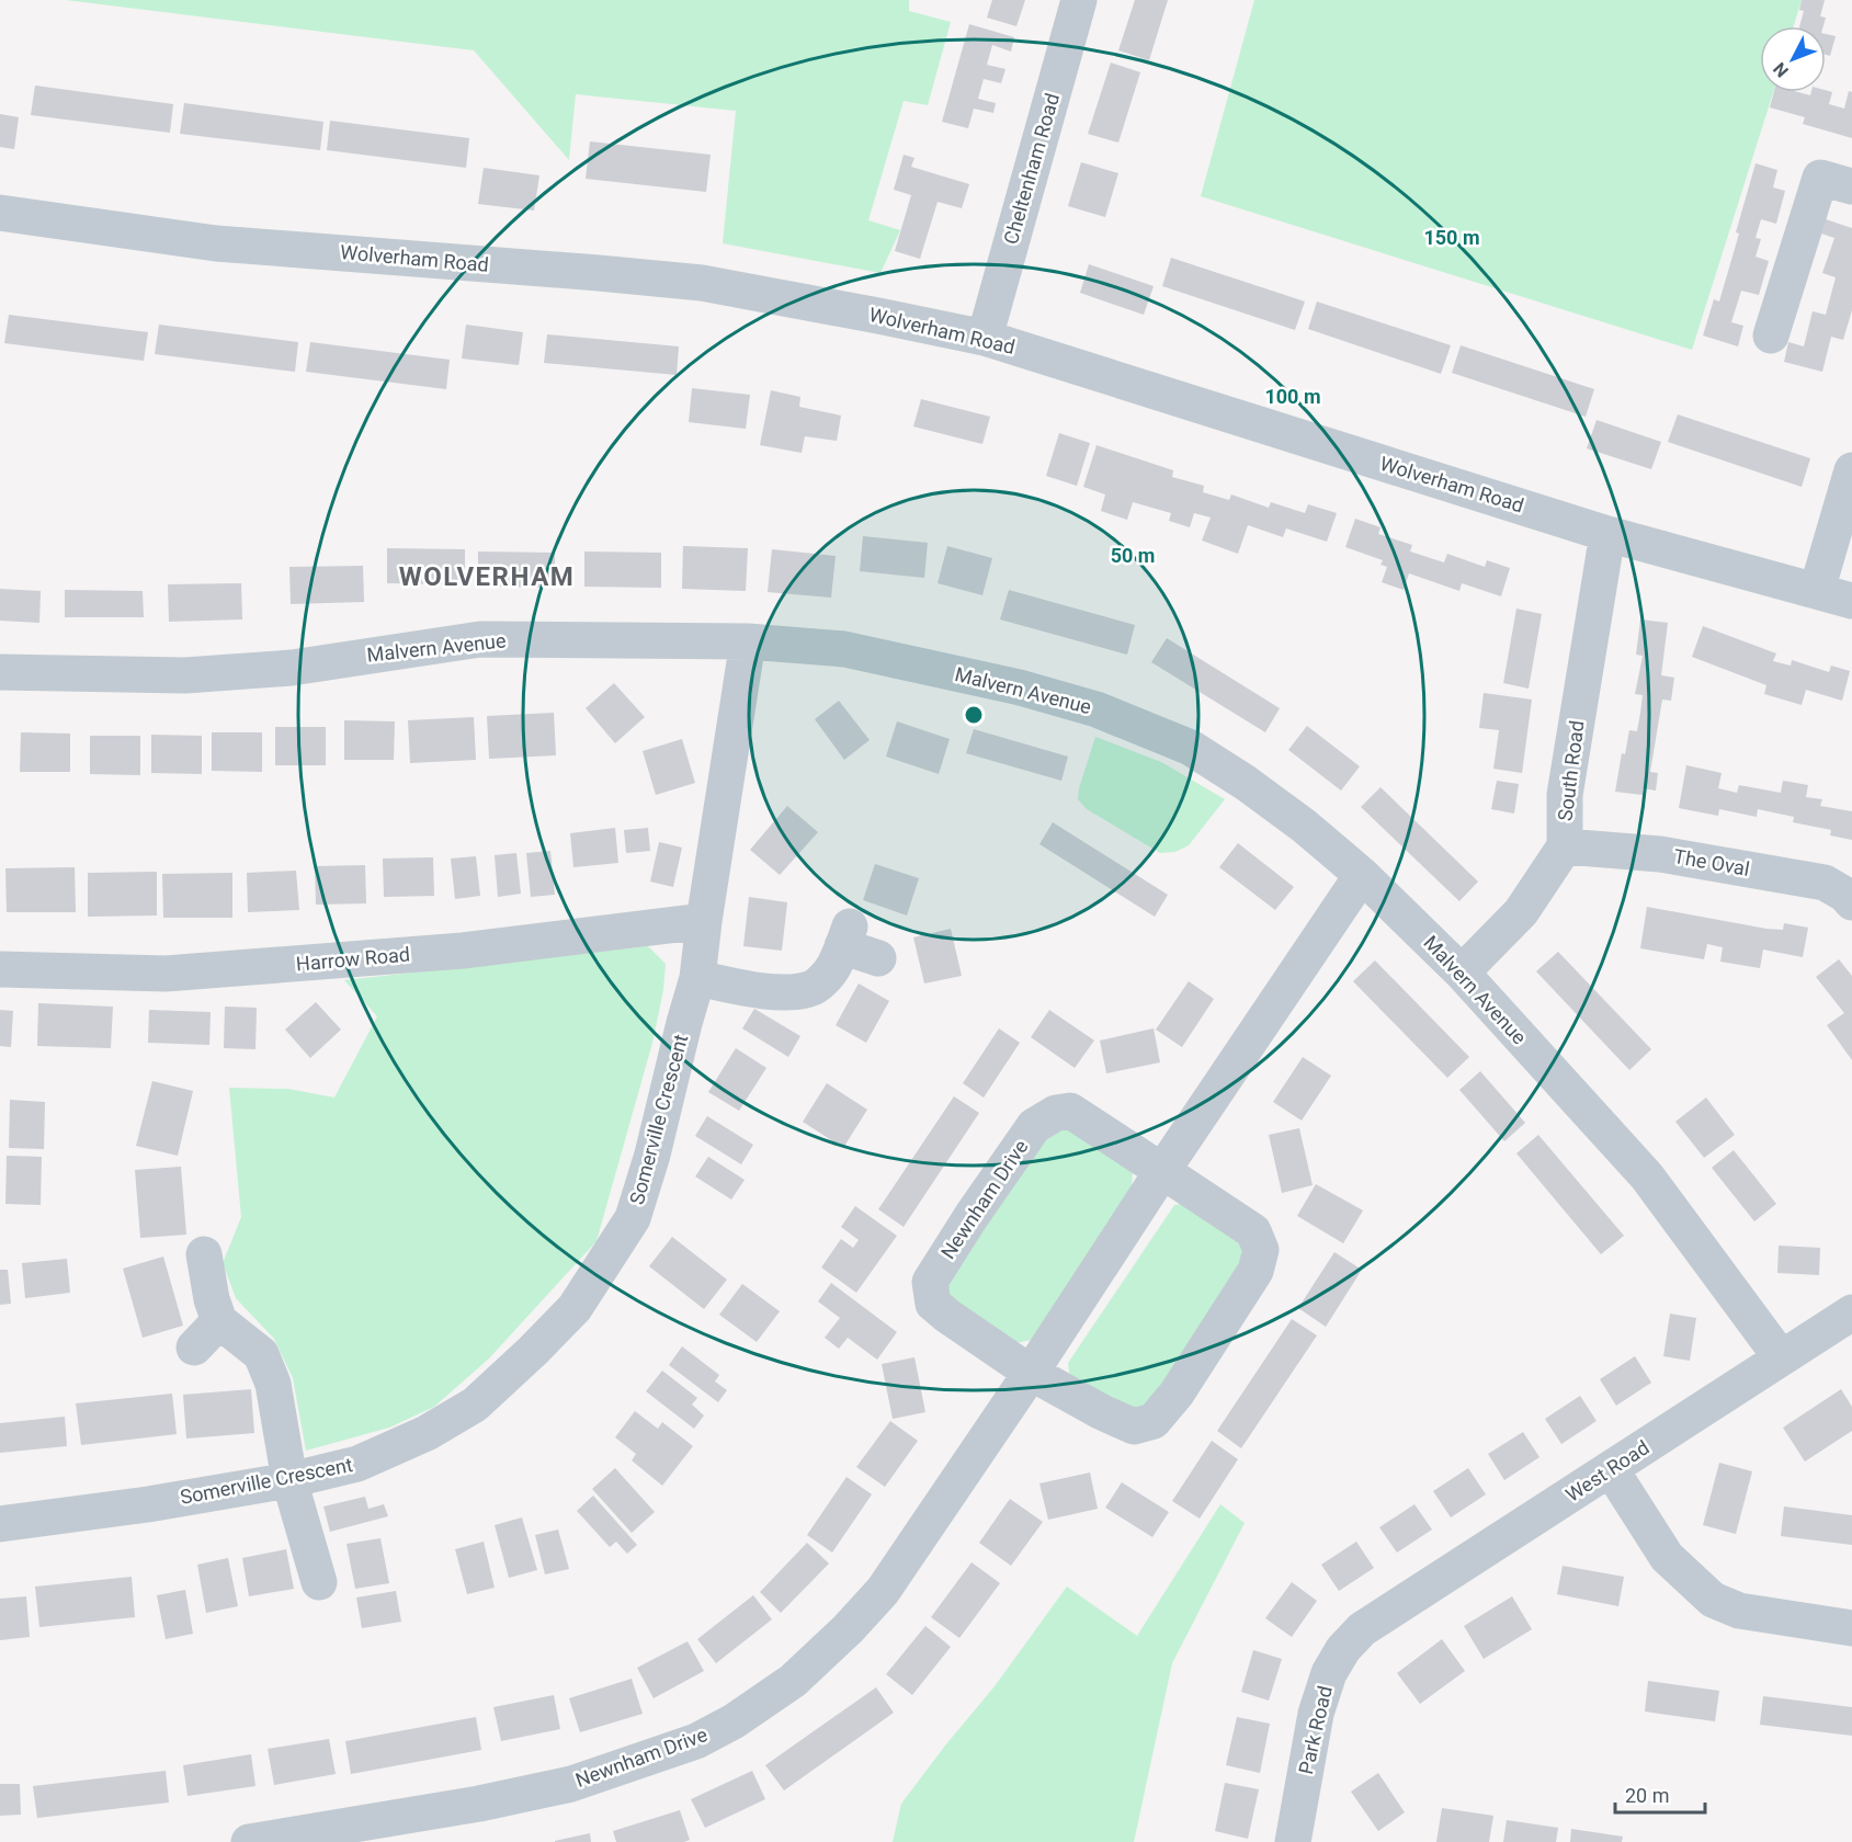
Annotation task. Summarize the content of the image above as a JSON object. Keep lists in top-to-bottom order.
{
  "streets": {
    "street": [
      "Cheltenham Road",
      "Wolverham Road",
      "Malvern Avenue",
      "South Road",
      "The Oval",
      "Harrow Road",
      "Somerville Crescent",
      "Newnham Drive",
      "West Road",
      "Park Road"
    ]
  },
  "crossings": [
    ["Cheltenham Road", "Wolverham Road"],
    ["Wolverham Road", "South Road"],
    ["Malvern Avenue", "South Road"],
    ["Malvern Avenue", "Somerville Crescent"],
    ["Malvern Avenue", "Newnham Drive"],
    ["Malvern Avenue", "West Road"],
    ["South Road", "The Oval"],
    ["Harrow Road", "Somerville Crescent"],
    ["West Road", "Park Road"]
  ],
  "districts": ["WOLVERHAM"],
  "scale_bar": "20 m",
  "north": "bottom left",
  "rings": ["150 m", "100 m", "50 m"]
}
